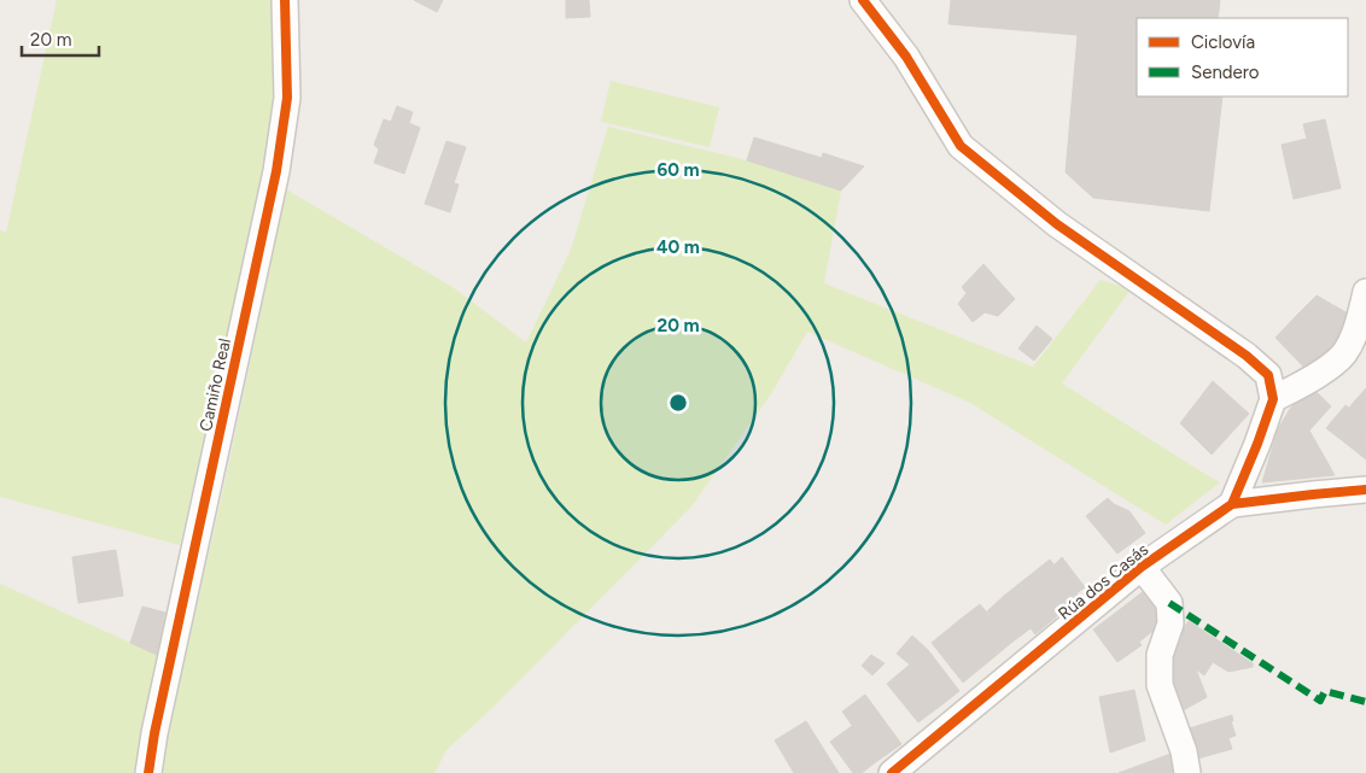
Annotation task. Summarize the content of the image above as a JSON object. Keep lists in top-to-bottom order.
{
  "streets": {
    "street": ["Camiño Real", "Rúa dos Casás"]
  },
  "legend": ["Ciclovía", "Sendero"],
  "scale_bar": "20 m",
  "rings": ["60 m", "40 m", "20 m"]
}
